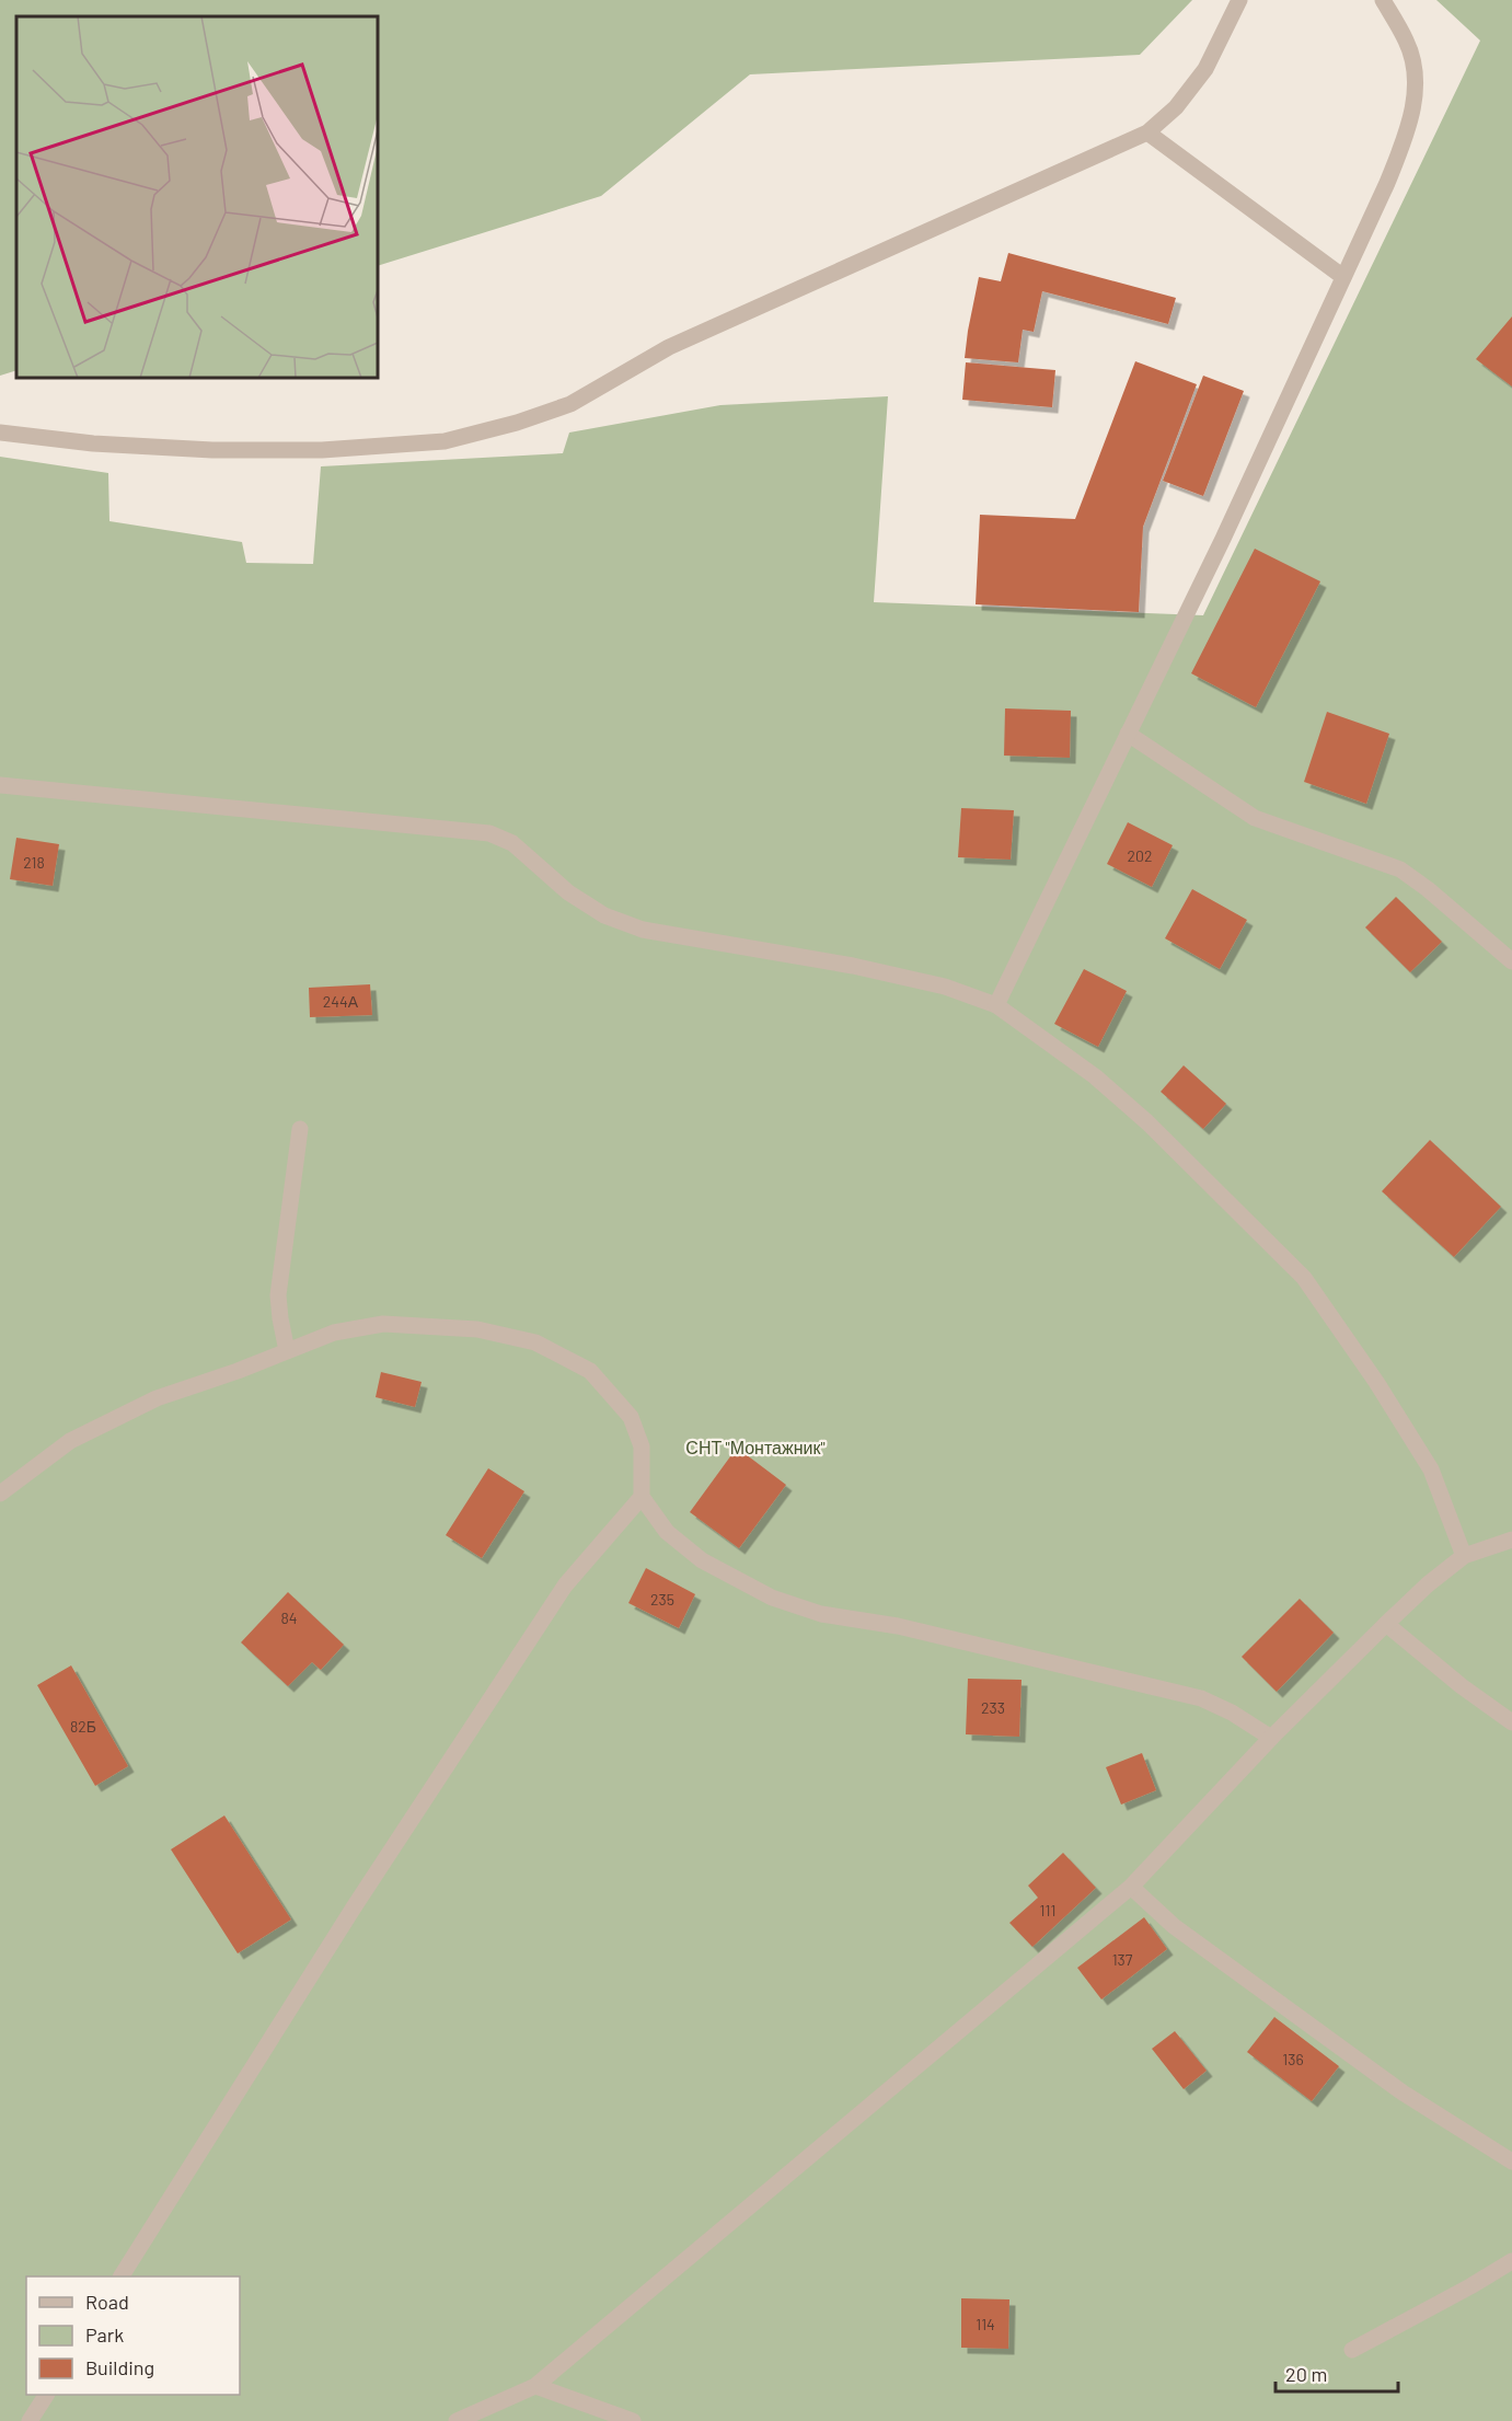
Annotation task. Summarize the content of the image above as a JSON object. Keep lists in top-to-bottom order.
{
  "parks": ["СНТ \"Монтажник\""],
  "house_numbers": [
    "202",
    "218",
    "244А",
    "235",
    "84",
    "233",
    "82Б",
    "111",
    "137",
    "136",
    "114"
  ],
  "legend": ["Road", "Park", "Building"],
  "scale_bar": "20 m"
}
